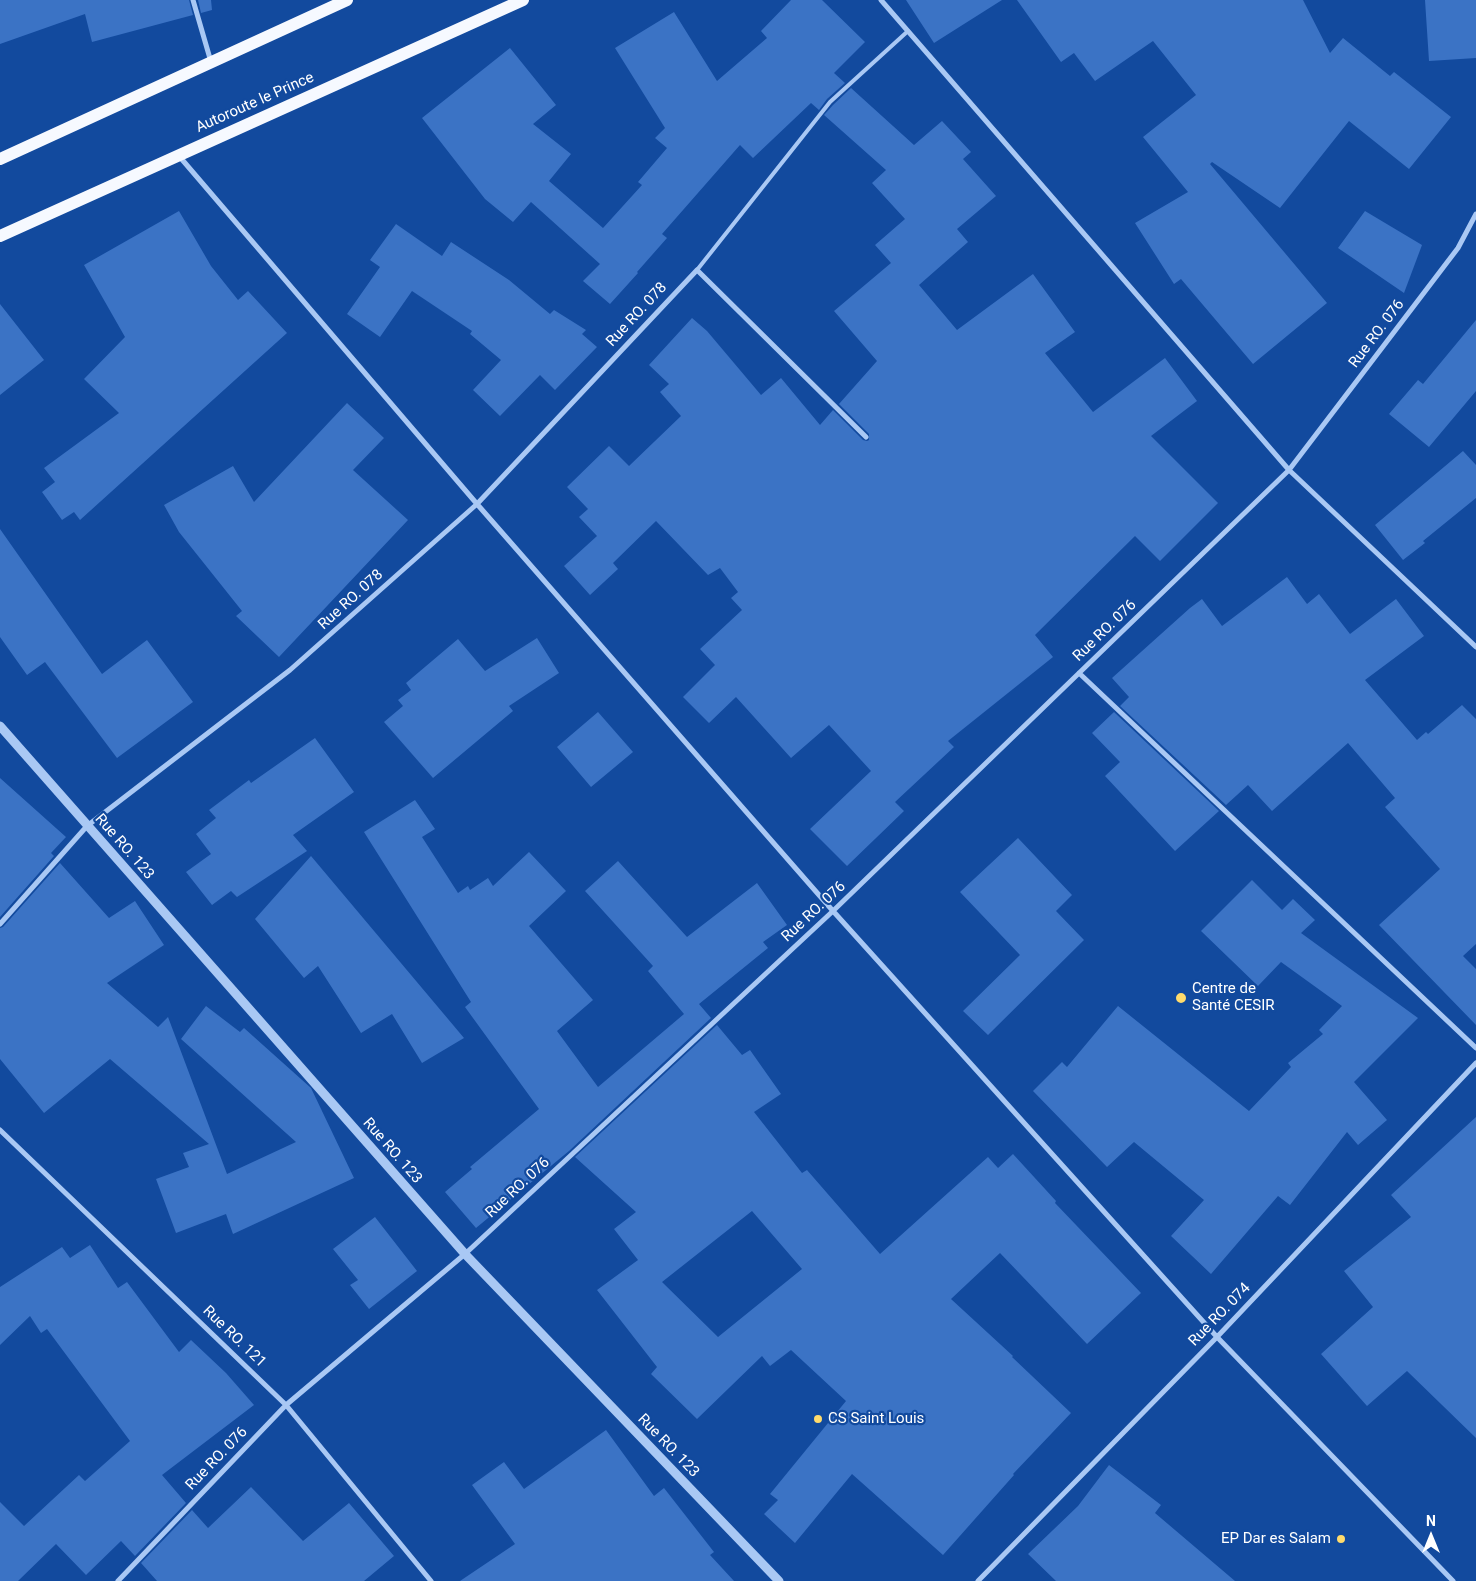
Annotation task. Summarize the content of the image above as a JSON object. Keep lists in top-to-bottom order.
{
  "streets": {
    "main road": ["Autoroute le Prince"],
    "street": [
      "Rue RO. 078",
      "Rue RO. 076",
      "Rue RO. 123",
      "Rue RO. 074",
      "Rue RO. 121"
    ]
  },
  "crossings": [
    ["Rue RO. 078", "Rue RO. 123"],
    ["Rue RO. 076", "Rue RO. 123"],
    ["Rue RO. 076", "Rue RO. 121"]
  ],
  "places": ["Centre de Santé CESIR", "CS Saint Louis", "EP Dar es Salam"],
  "north": "top"
}
